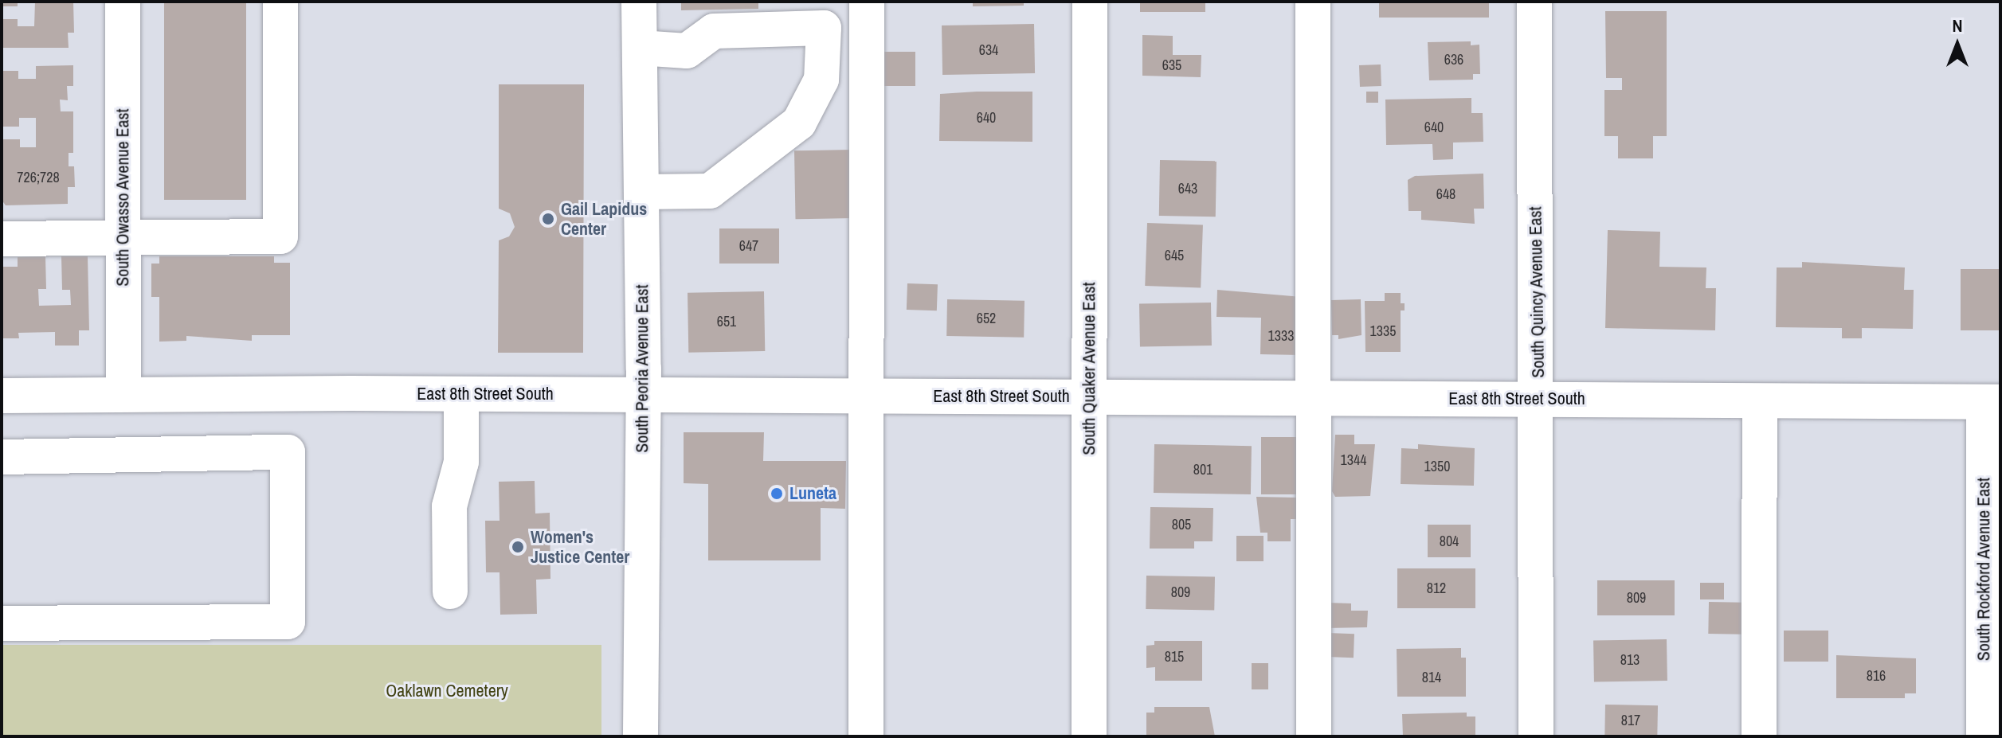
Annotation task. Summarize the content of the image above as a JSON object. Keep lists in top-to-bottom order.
{
  "streets": {
    "street": [
      "South Owasso Avenue East",
      "South Quincy Avenue East",
      "South Peoria Avenue East",
      "South Quaker Avenue East",
      "East 8th Street South",
      "South Rockford Avenue East"
    ]
  },
  "crossings": [
    ["South Owasso Avenue East", "East 8th Street South"],
    ["South Quincy Avenue East", "East 8th Street South"],
    ["South Peoria Avenue East", "East 8th Street South"],
    ["South Quaker Avenue East", "East 8th Street South"],
    ["East 8th Street South", "South Rockford Avenue East"]
  ],
  "parks": ["Oaklawn Cemetery"],
  "places": ["Gail Lapidus Center", "Luneta", "Women's Justice Center"],
  "house_numbers": [
    "634",
    "636",
    "635",
    "640",
    "640",
    "726;728",
    "643",
    "648",
    "647",
    "645",
    "652",
    "651",
    "1335",
    "1333",
    "1344",
    "1350",
    "801",
    "805",
    "804",
    "812",
    "809",
    "809",
    "815",
    "813",
    "816",
    "814",
    "817"
  ],
  "north": "top"
}
